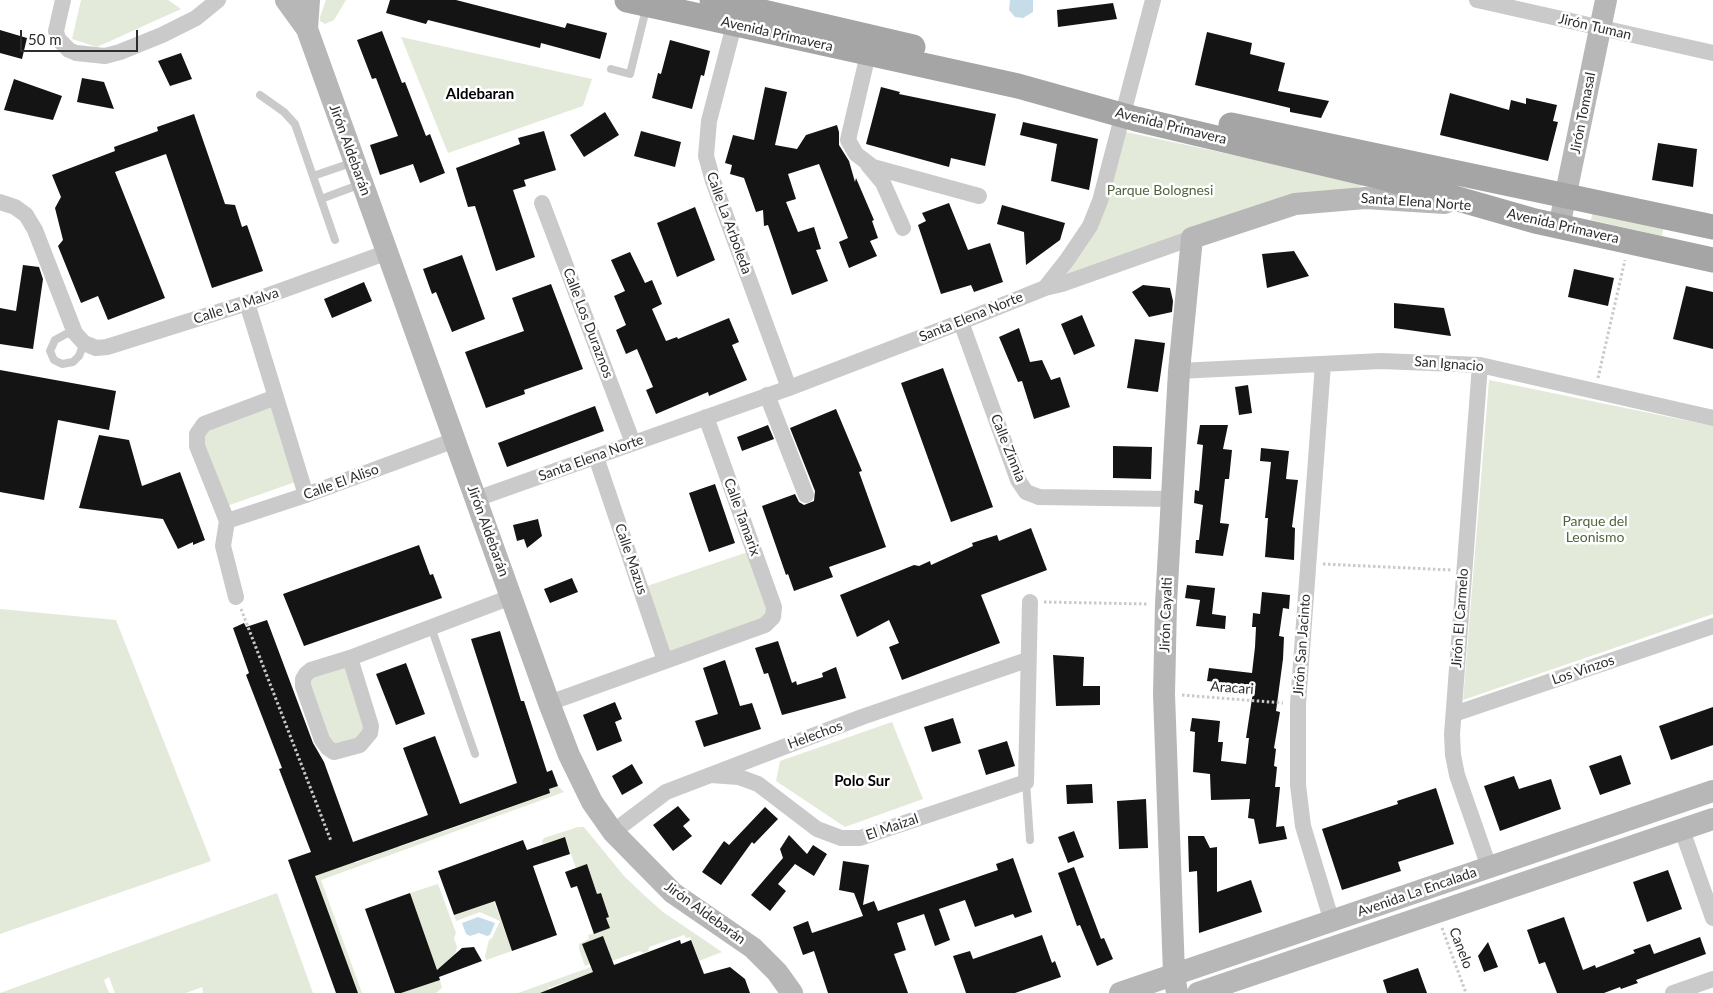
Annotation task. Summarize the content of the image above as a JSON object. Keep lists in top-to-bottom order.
{
  "streets": {
    "main road": ["Avenida Primavera"],
    "street": [
      "Jirón Tuman",
      "Jirón Tomasal",
      "Jirón Aldebarán",
      "Santa Elena Norte",
      "Calle La Arboleda",
      "Calle La Malva",
      "Calle Los Duraznos",
      "San Ignacio",
      "Calle Zinnia",
      "Calle El Aliso",
      "Calle Tamarix",
      "Calle Mazus",
      "Jirón Cayalti",
      "Jirón El Carmelo",
      "Jirón San Jacinto",
      "Los Vinzos",
      "Helechos",
      "El Maizal",
      "Avenida La Encalada"
    ],
    "path": ["Aracari", "Canelo"]
  },
  "crossings": [
    ["Jirón Tuman", "Jirón Tomasal"],
    ["Avenida Primavera", "Jirón Tomasal"],
    ["Avenida Primavera", "Santa Elena Norte"],
    ["Avenida Primavera", "Calle La Arboleda"],
    ["Jirón Aldebarán", "Santa Elena Norte"],
    ["Jirón Aldebarán", "Calle La Malva"],
    ["Jirón Aldebarán", "Calle El Aliso"],
    ["Jirón Aldebarán", "Helechos"],
    ["Santa Elena Norte", "Calle La Arboleda"],
    ["Santa Elena Norte", "Calle Los Duraznos"],
    ["Santa Elena Norte", "Calle Zinnia"],
    ["Santa Elena Norte", "Calle Tamarix"],
    ["Santa Elena Norte", "Calle Mazus"],
    ["Santa Elena Norte", "Jirón Cayalti"],
    ["San Ignacio", "Jirón Cayalti"],
    ["San Ignacio", "Jirón El Carmelo"],
    ["San Ignacio", "Jirón San Jacinto"],
    ["Calle Zinnia", "Jirón Cayalti"],
    ["Calle Tamarix", "Calle Mazus"],
    ["Jirón Cayalti", "Aracari"],
    ["Jirón Cayalti", "Avenida La Encalada"],
    ["Jirón El Carmelo", "Los Vinzos"],
    ["Jirón El Carmelo", "Avenida La Encalada"],
    ["Jirón San Jacinto", "Aracari"],
    ["Jirón San Jacinto", "Avenida La Encalada"],
    ["Helechos", "El Maizal"],
    ["Avenida La Encalada", "Canelo"]
  ],
  "districts": ["Aldebaran", "Polo Sur"],
  "parks": ["Parque Bolognesi", "Parque del Leonismo"],
  "scale_bar": "50 m"
}
